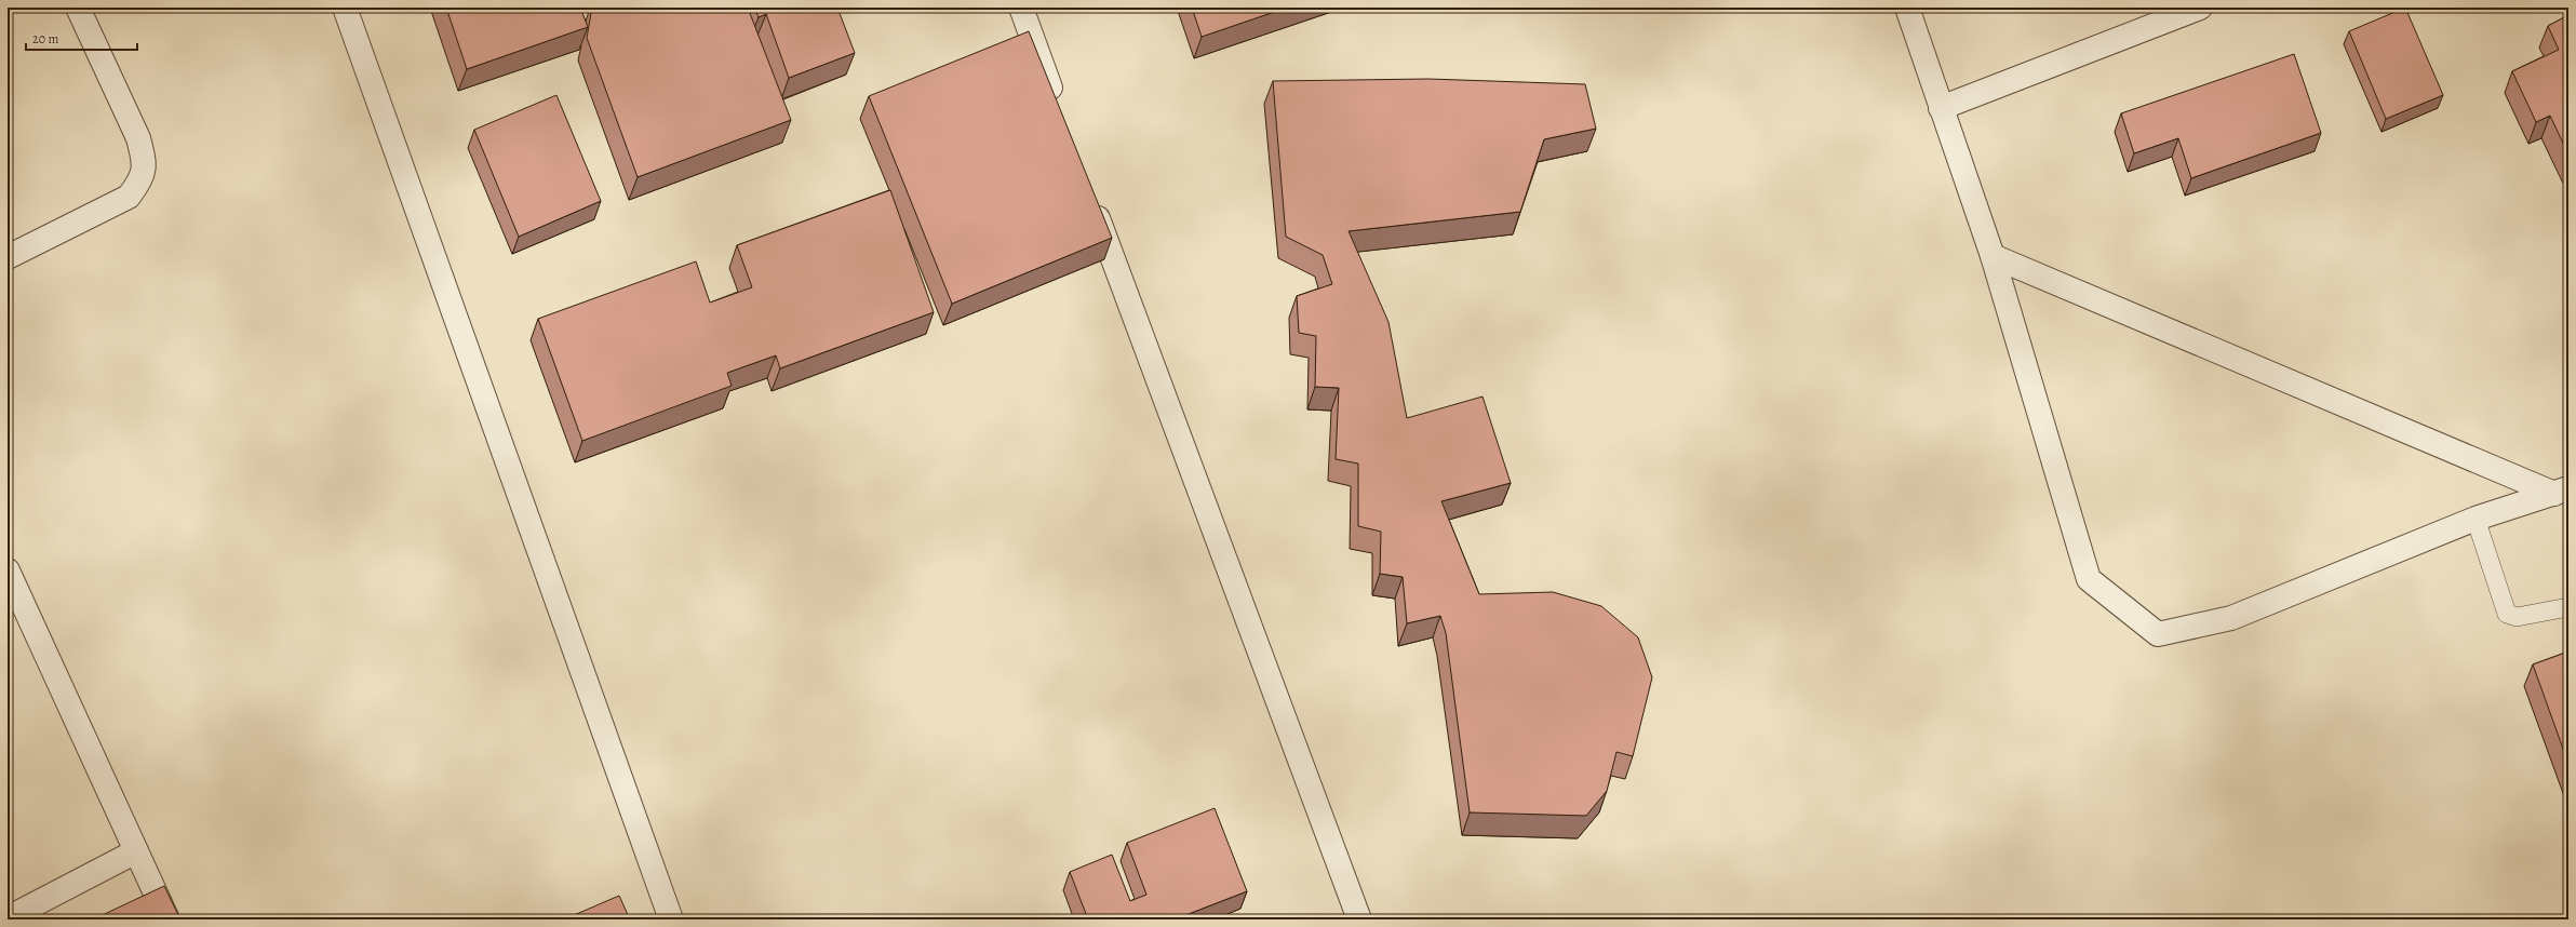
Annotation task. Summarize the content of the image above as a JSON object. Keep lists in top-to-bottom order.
{
  "scale_bar": "20 m"
}
